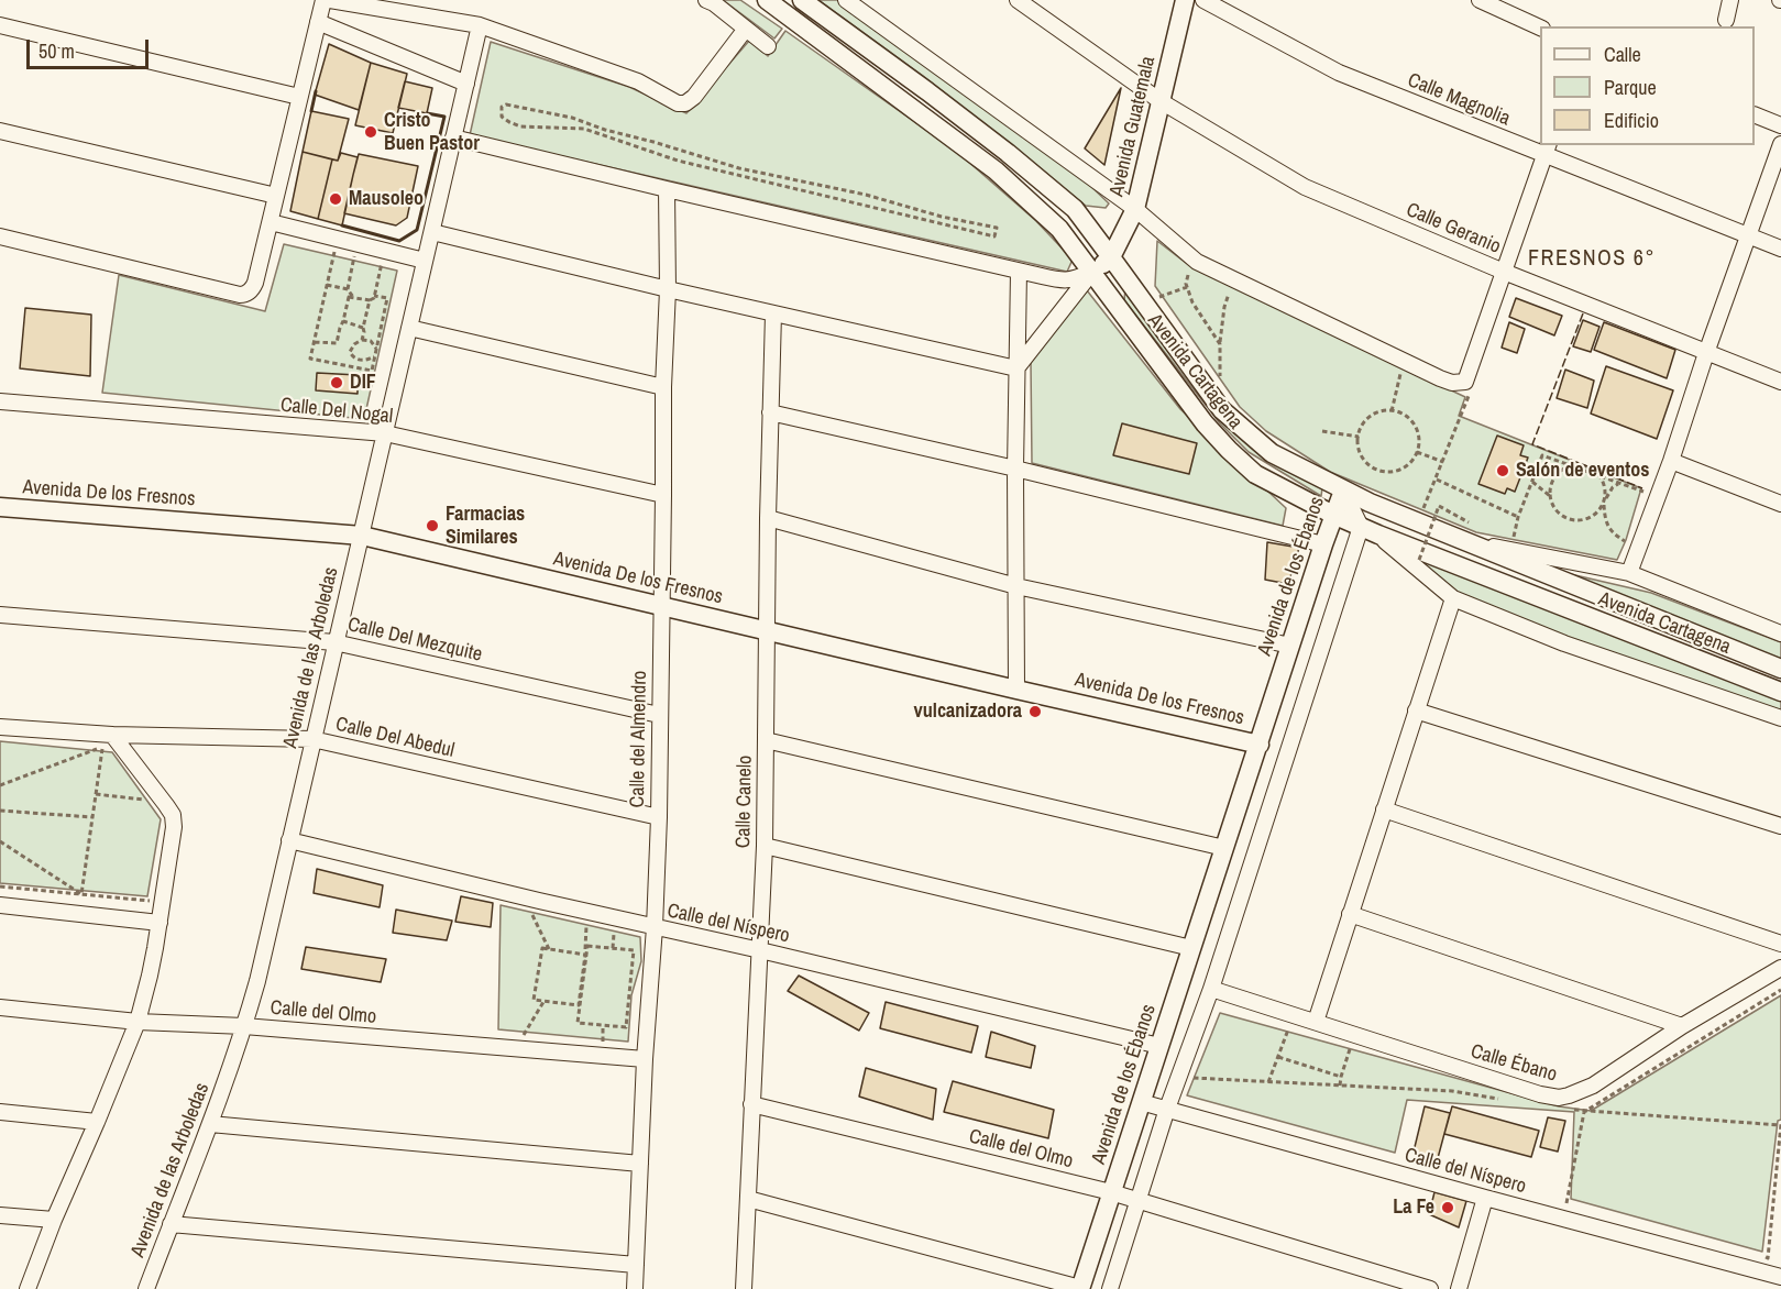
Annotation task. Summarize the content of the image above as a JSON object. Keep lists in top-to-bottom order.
{
  "streets": {
    "street": [
      "Calle Magnolia",
      "Avenida Guatemala",
      "Calle Geranio",
      "Avenida Cartagena",
      "Calle Del Nogal",
      "Avenida De los Fresnos",
      "Avenida de los Ébanos",
      "Calle Del Mezquite",
      "Avenida de las Arboledas",
      "Calle Del Abedul",
      "Calle del Almendro",
      "Calle Canelo",
      "Calle del Níspero",
      "Calle del Olmo",
      "Calle Ébano"
    ]
  },
  "crossings": [
    ["Avenida Guatemala", "Calle Geranio"],
    ["Avenida Guatemala", "Avenida Cartagena"],
    ["Avenida Cartagena", "Avenida de los Ébanos"],
    ["Calle Del Nogal", "Avenida de las Arboledas"],
    ["Calle Del Nogal", "Calle del Almendro"],
    ["Avenida De los Fresnos", "Avenida de los Ébanos"],
    ["Avenida De los Fresnos", "Avenida de las Arboledas"],
    ["Avenida De los Fresnos", "Calle del Almendro"],
    ["Avenida De los Fresnos", "Calle Canelo"],
    ["Avenida de los Ébanos", "Calle del Níspero"],
    ["Avenida de los Ébanos", "Calle del Olmo"],
    ["Calle Del Mezquite", "Avenida de las Arboledas"],
    ["Calle Del Mezquite", "Calle del Almendro"],
    ["Avenida de las Arboledas", "Calle Del Abedul"],
    ["Avenida de las Arboledas", "Calle del Níspero"],
    ["Avenida de las Arboledas", "Calle del Olmo"],
    ["Calle Del Abedul", "Calle del Almendro"],
    ["Calle del Almendro", "Calle del Níspero"],
    ["Calle del Almendro", "Calle del Olmo"],
    ["Calle Canelo", "Calle del Níspero"],
    ["Calle Canelo", "Calle del Olmo"]
  ],
  "districts": ["FRESNOS 6°"],
  "places": [
    "Cristo Buen Pastor",
    "Mausoleo",
    "DIF",
    "Salón de eventos",
    "Farmacias Similares",
    "vulcanizadora",
    "La Fe"
  ],
  "legend": ["Calle", "Parque", "Edificio"],
  "scale_bar": "50 m"
}
